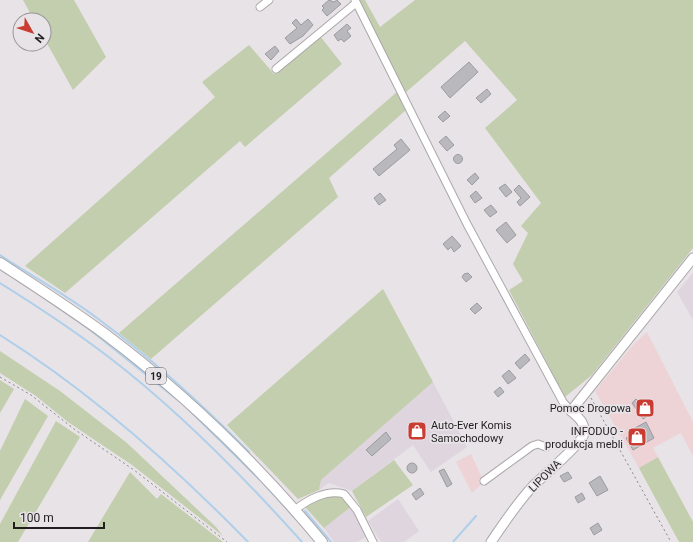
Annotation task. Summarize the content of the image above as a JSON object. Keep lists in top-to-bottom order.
{
  "streets": {
    "highway": ["19"],
    "main road": ["LIPOWA"]
  },
  "places": {
    "shop": ["Pomoc Drogowa", "Auto-Ever Komis Samochodowy", "INFODUO - produkcja mebli"]
  },
  "scale_bar": "100 m",
  "north": "bottom right"
}
